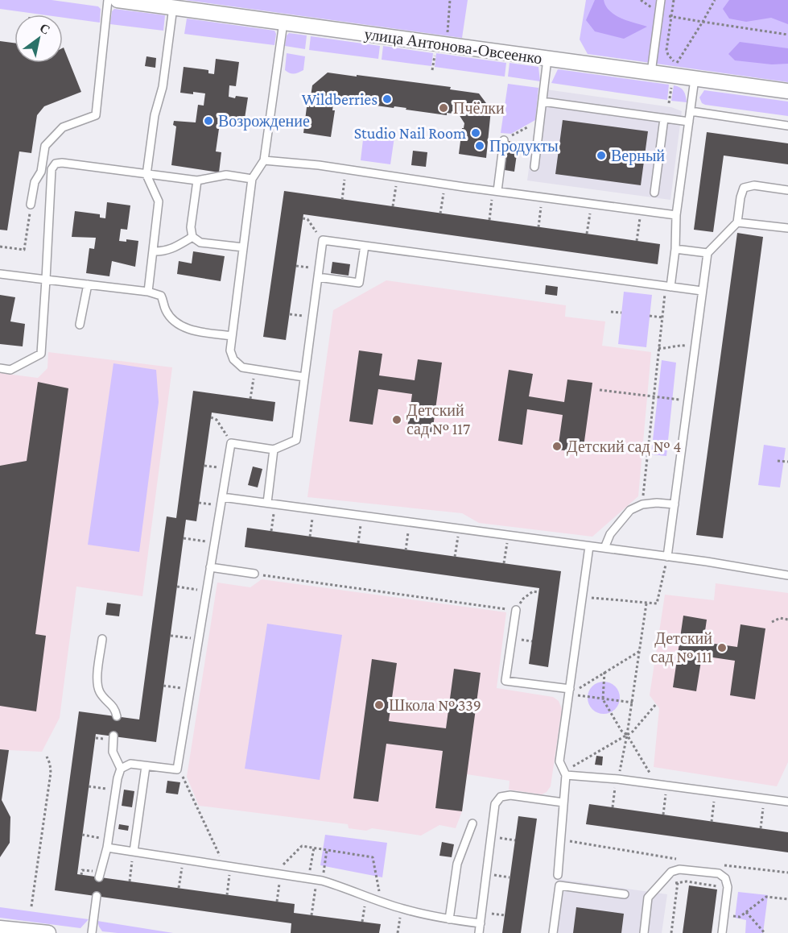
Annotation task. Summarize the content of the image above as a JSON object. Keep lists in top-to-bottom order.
{
  "streets": {
    "street": ["улица Антонова-Овсеенко"]
  },
  "places": [
    "Wildberries",
    "Пчёлки",
    "Возрождение",
    "Studio Nail Room",
    "Продукты",
    "Верный",
    "Детский сад № 117",
    "Детский сад № 4",
    "Детский сад № 111",
    "Школа № 339"
  ],
  "north": "top right"
}
